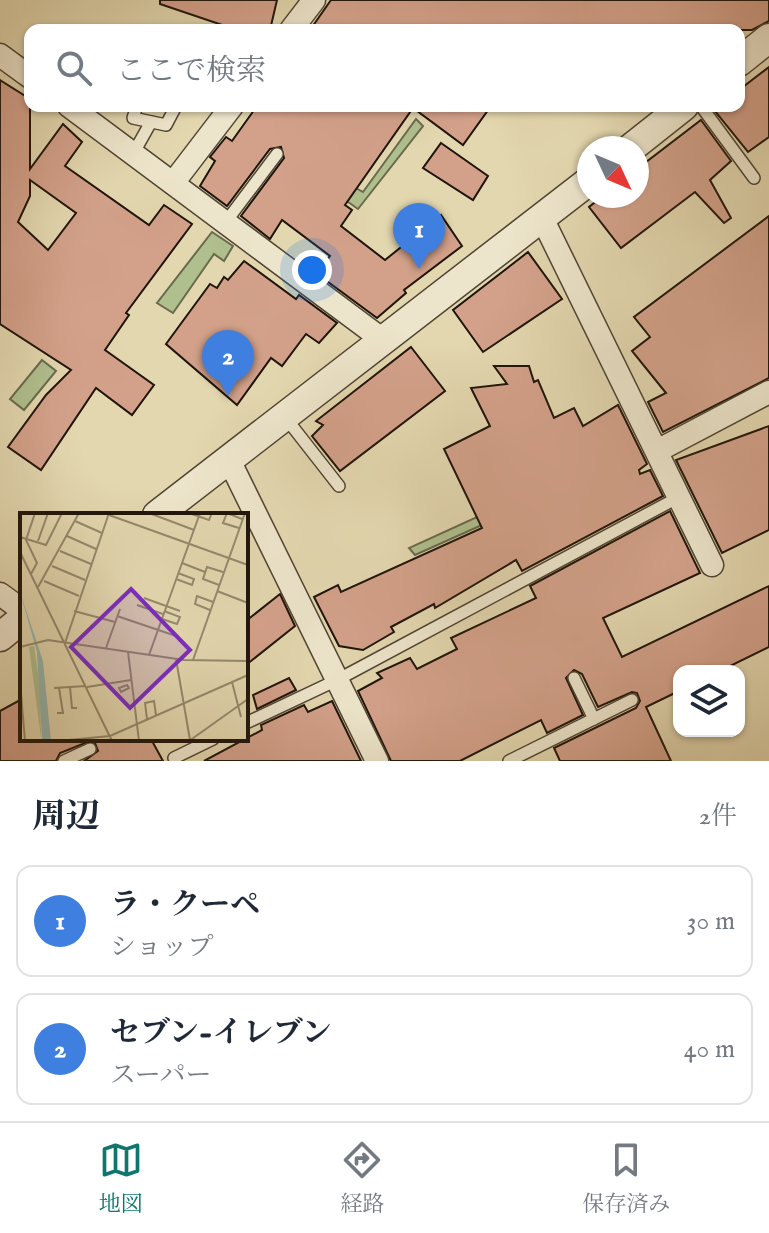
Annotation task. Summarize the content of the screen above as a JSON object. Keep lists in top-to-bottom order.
{
  "north": "bottom right",
  "page": {
    "search": "ここで検索",
    "pins": ["1", "2"],
    "heading": ["周辺", "2件"],
    "list": [
      {
        "mark": "1",
        "name": "ラ・クーペ",
        "note": "ショップ",
        "value": "30 m"
      },
      {
        "mark": "2",
        "name": "セブン-イレブン",
        "note": "スーパー",
        "value": "40 m"
      }
    ],
    "nav": ["地図", "経路", "保存済み"]
  }
}
